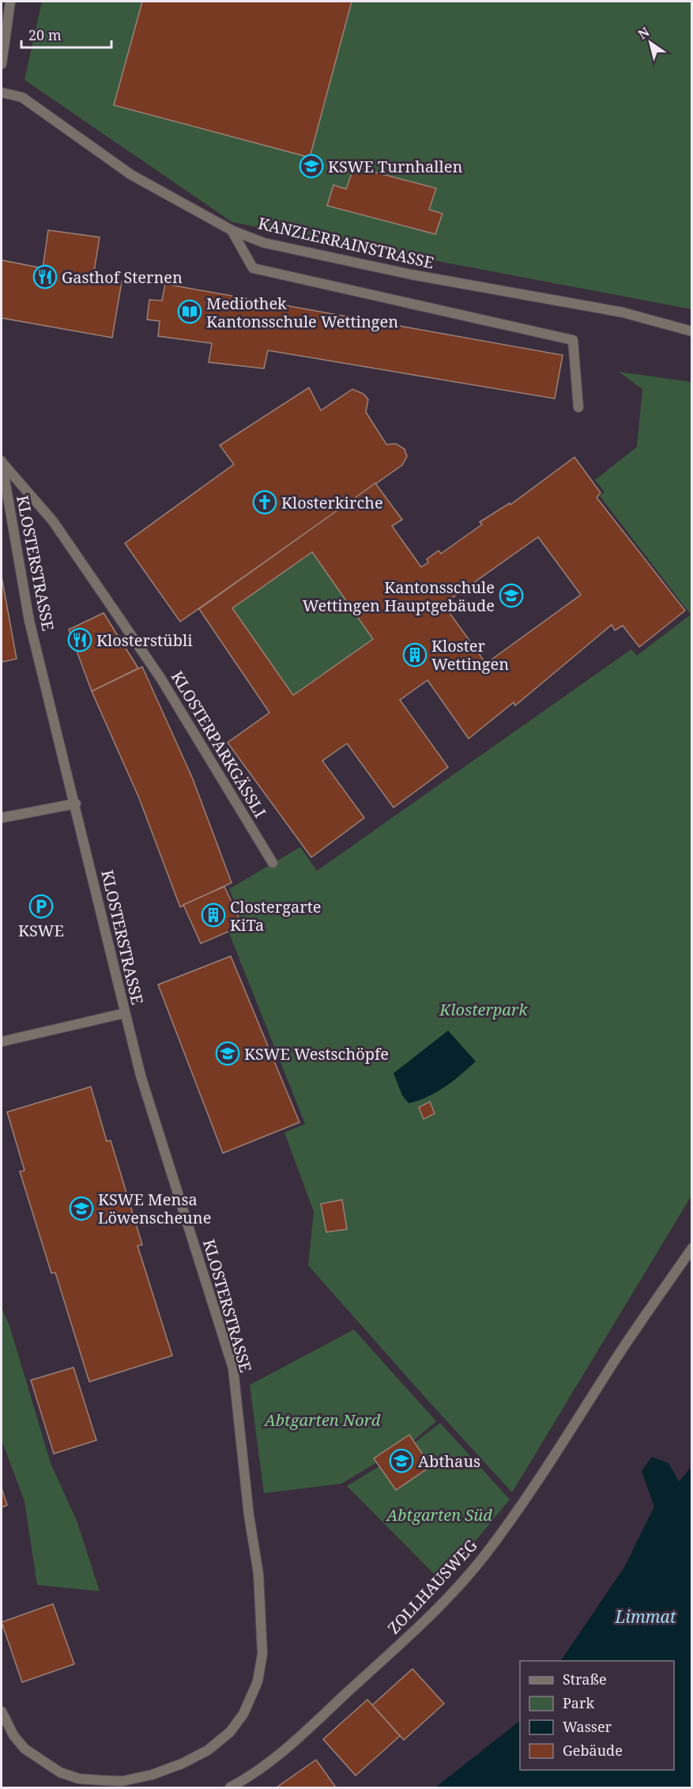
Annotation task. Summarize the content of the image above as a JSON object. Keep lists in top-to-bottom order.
{
  "streets": {
    "street": [
      "KANZLERRAINSTRASSE",
      "KLOSTERSTRASSE",
      "KLOSTERPARKGÄSSLI",
      "ZOLLHAUSWEG"
    ]
  },
  "crossings": [
    ["KLOSTERSTRASSE", "KLOSTERPARKGÄSSLI"]
  ],
  "water": ["Limmat"],
  "parks": ["Klosterpark", "Abtgarten Nord", "Abtgarten Süd"],
  "places": {
    "school or university": [
      "KSWE Turnhallen",
      "Kantonsschule Wettingen Hauptgebäude",
      "KSWE Westschöpfe",
      "KSWE Mensa Löwenscheune",
      "Abthaus"
    ],
    "restaurant": ["Gasthof Sternen", "Klosterstübli"],
    "library": ["Mediothek Kantonsschule Wettingen"],
    "church": ["Klosterkirche"],
    "building": ["Kloster Wettingen", "Clostergarte KiTa"],
    "parking": ["KSWE"]
  },
  "legend": [
    "Straße",
    "Park",
    "Wasser",
    "Gebäude"
  ],
  "scale_bar": "20 m",
  "north": "top left"
}
